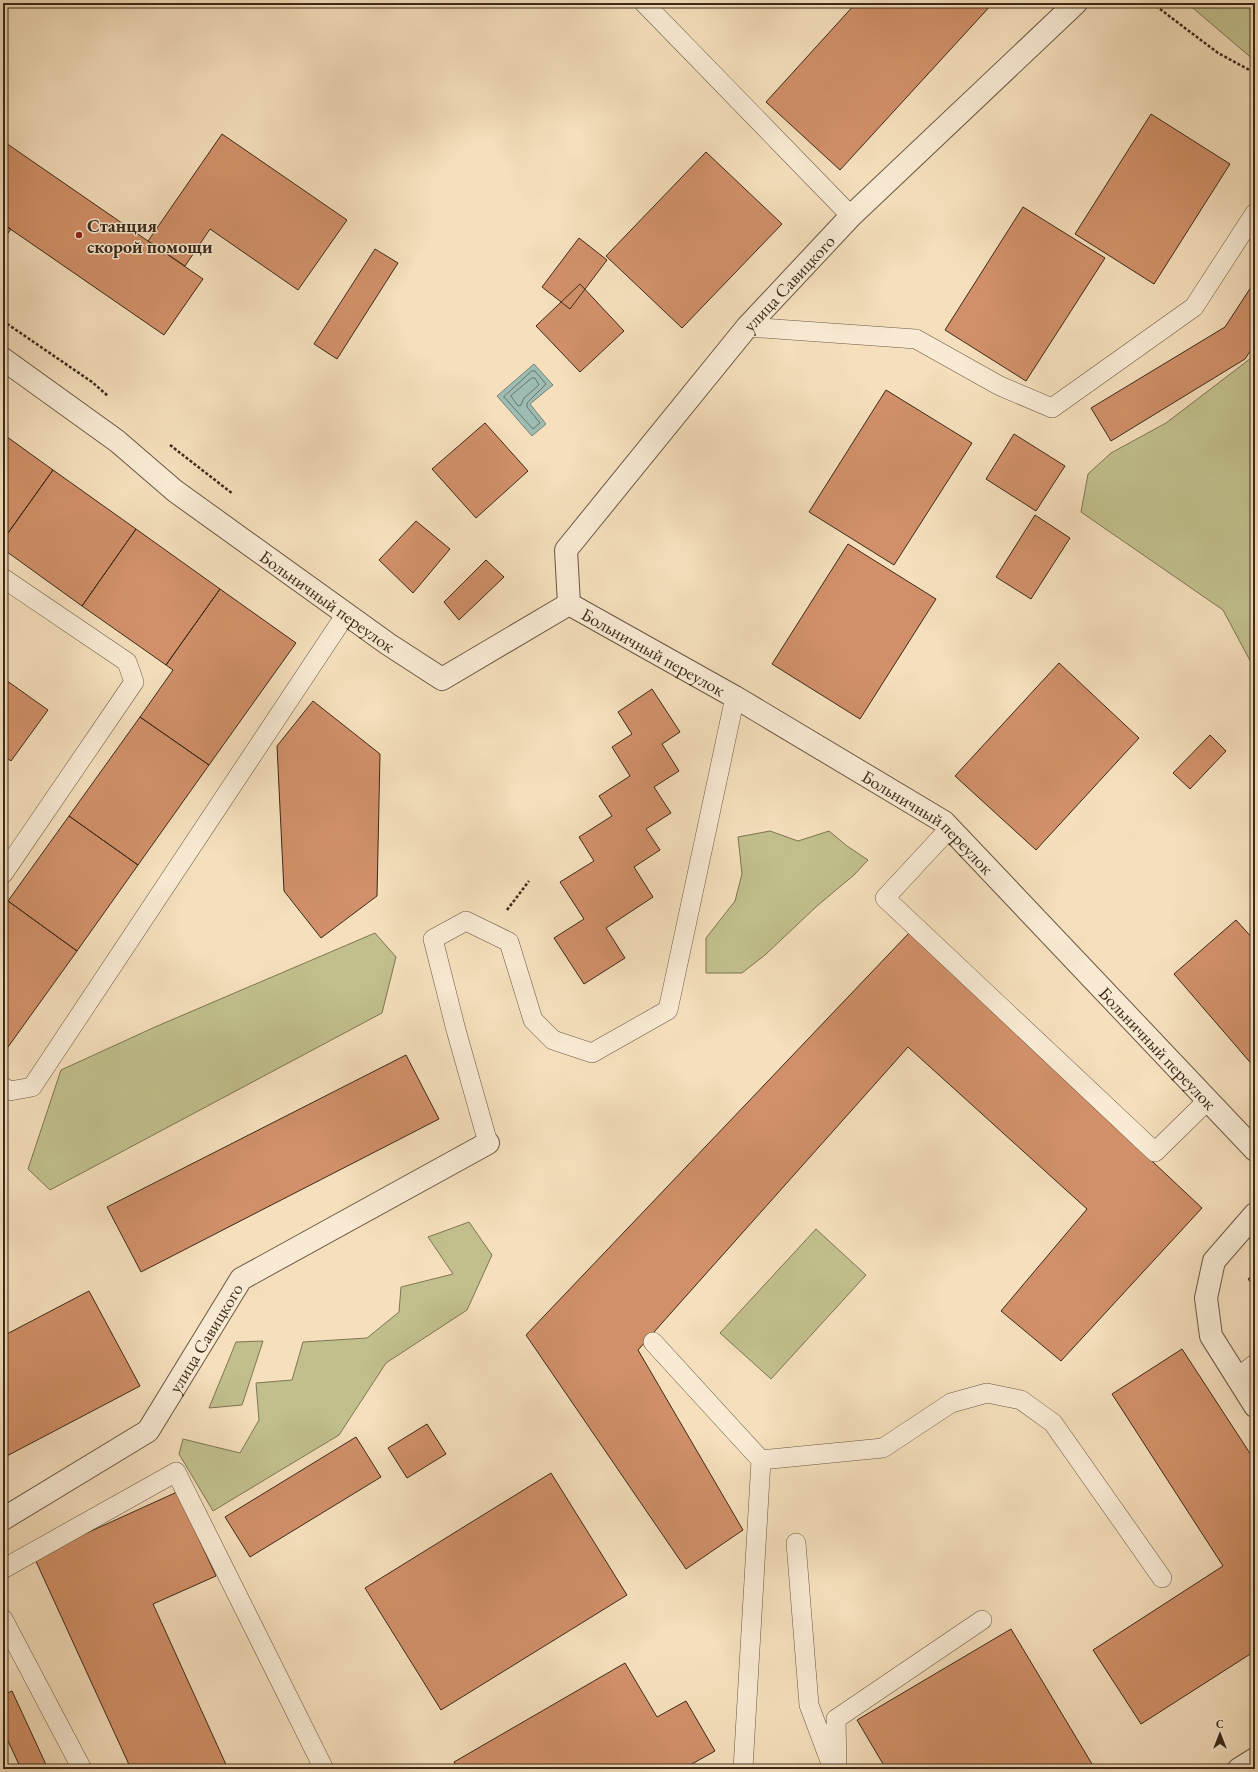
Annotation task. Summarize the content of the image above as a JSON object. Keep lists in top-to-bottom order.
{
  "streets": {
    "street": ["улица Савицкого", "Больничный переулок"]
  },
  "crossings": [
    ["улица Савицкого", "Больничный переулок"]
  ],
  "places": ["Станция скорой помощи"],
  "north": "top"
}
